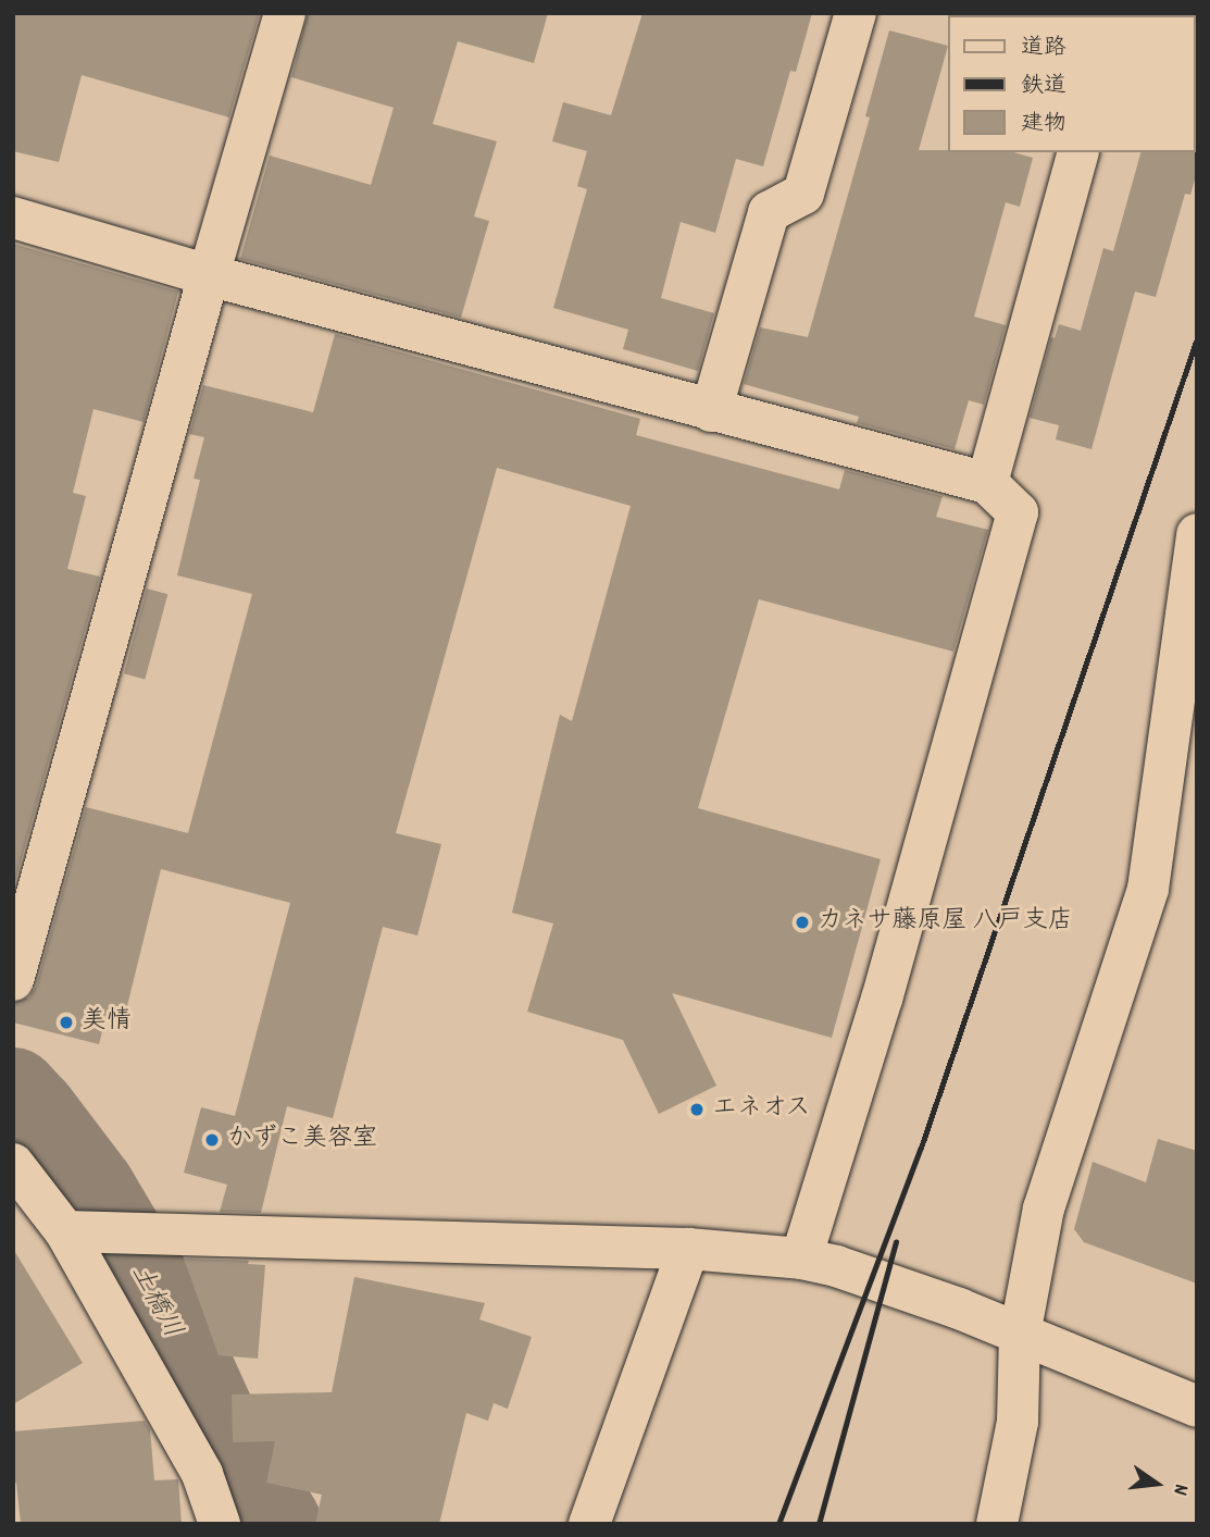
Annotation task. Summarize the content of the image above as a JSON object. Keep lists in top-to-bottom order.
{
  "water": ["土橋川"],
  "places": [
    "カネサ藤原屋 八戸支店",
    "美情",
    "エネオス",
    "かずこ美容室"
  ],
  "legend": ["道路", "鉄道", "建物"],
  "north": "right"
}
